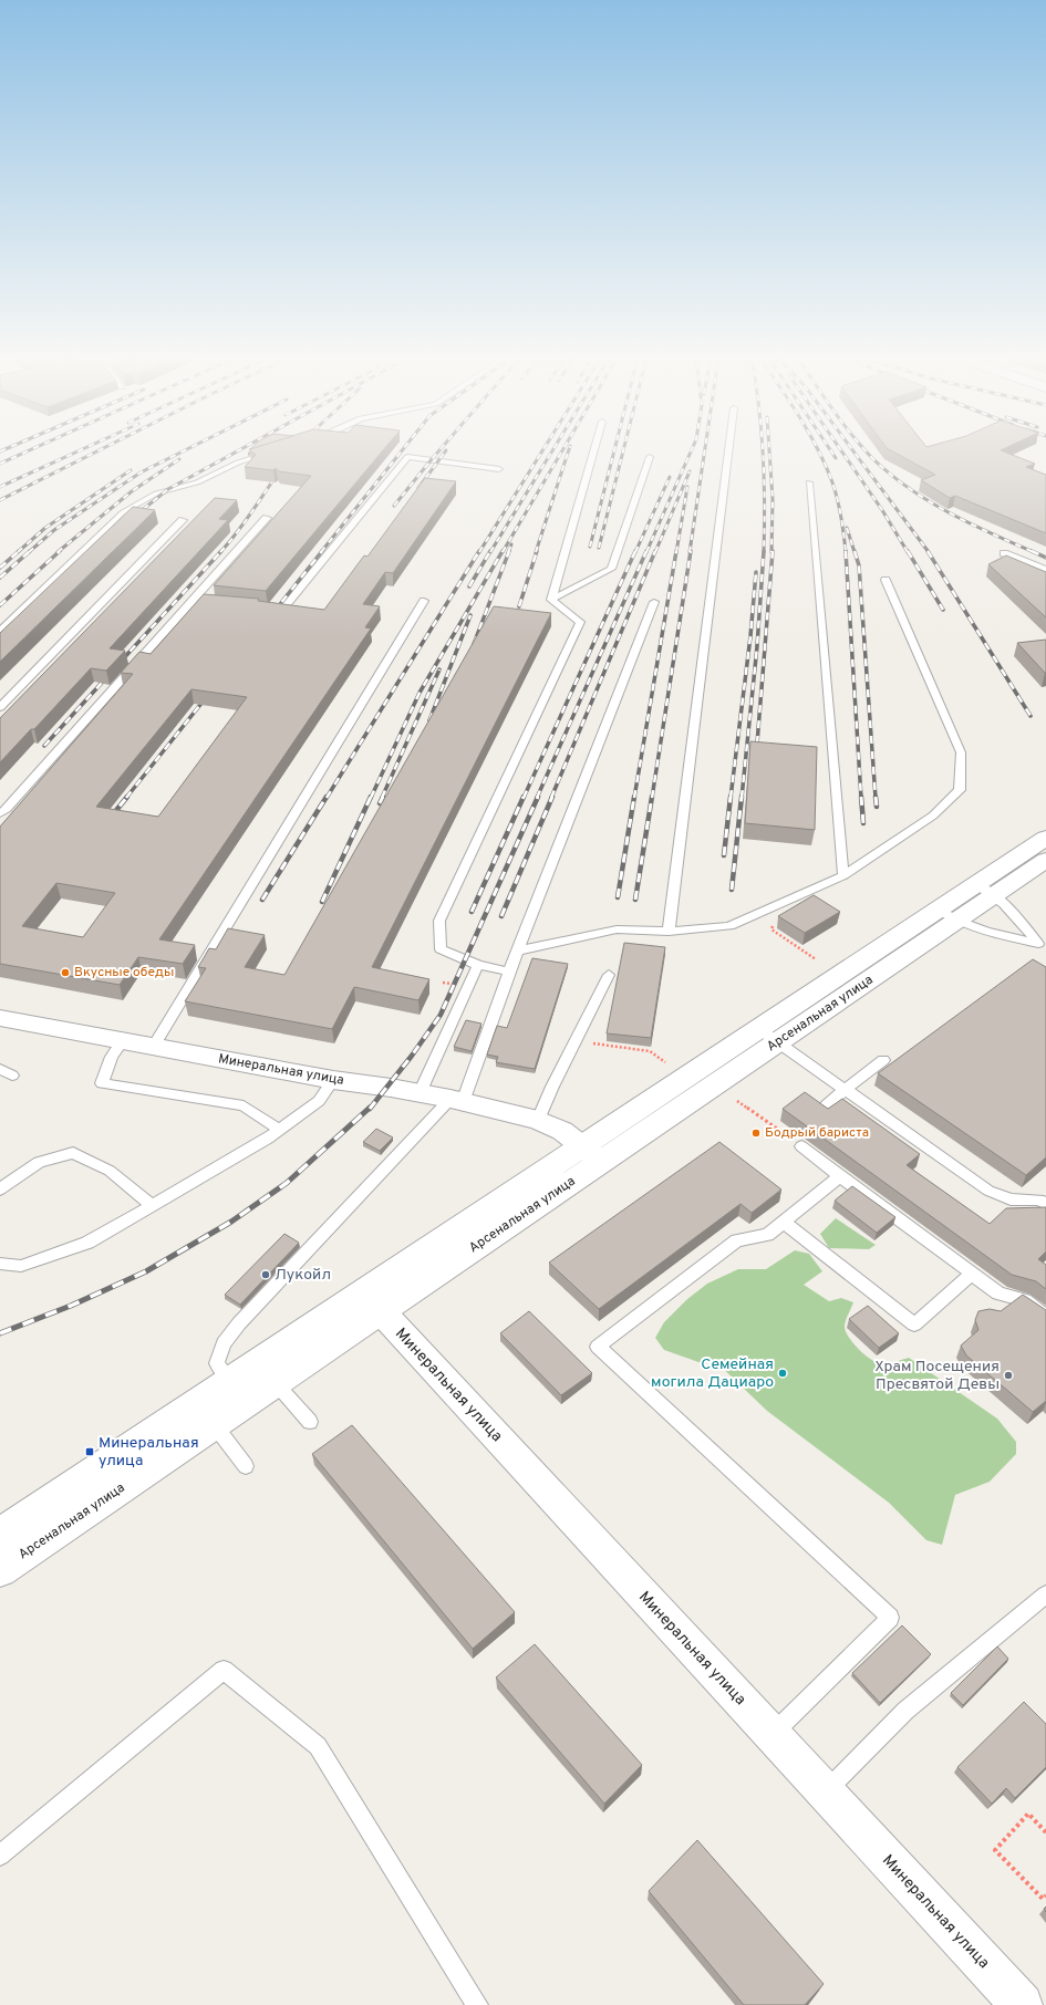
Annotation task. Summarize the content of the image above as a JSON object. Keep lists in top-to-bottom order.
{
  "streets": {
    "street": ["Арсенальная улица", "Минеральная улица"]
  },
  "crossings": [
    ["Арсенальная улица", "Минеральная улица"]
  ],
  "places": {
    "other": [
      "Вкусные обеды",
      "Бодрый бариста",
      "Лукойл",
      "Семейная могила Дациаро",
      "Храм Посещения Пресвятой Девы"
    ],
    "transit": ["Минеральная улица"]
  }
}
